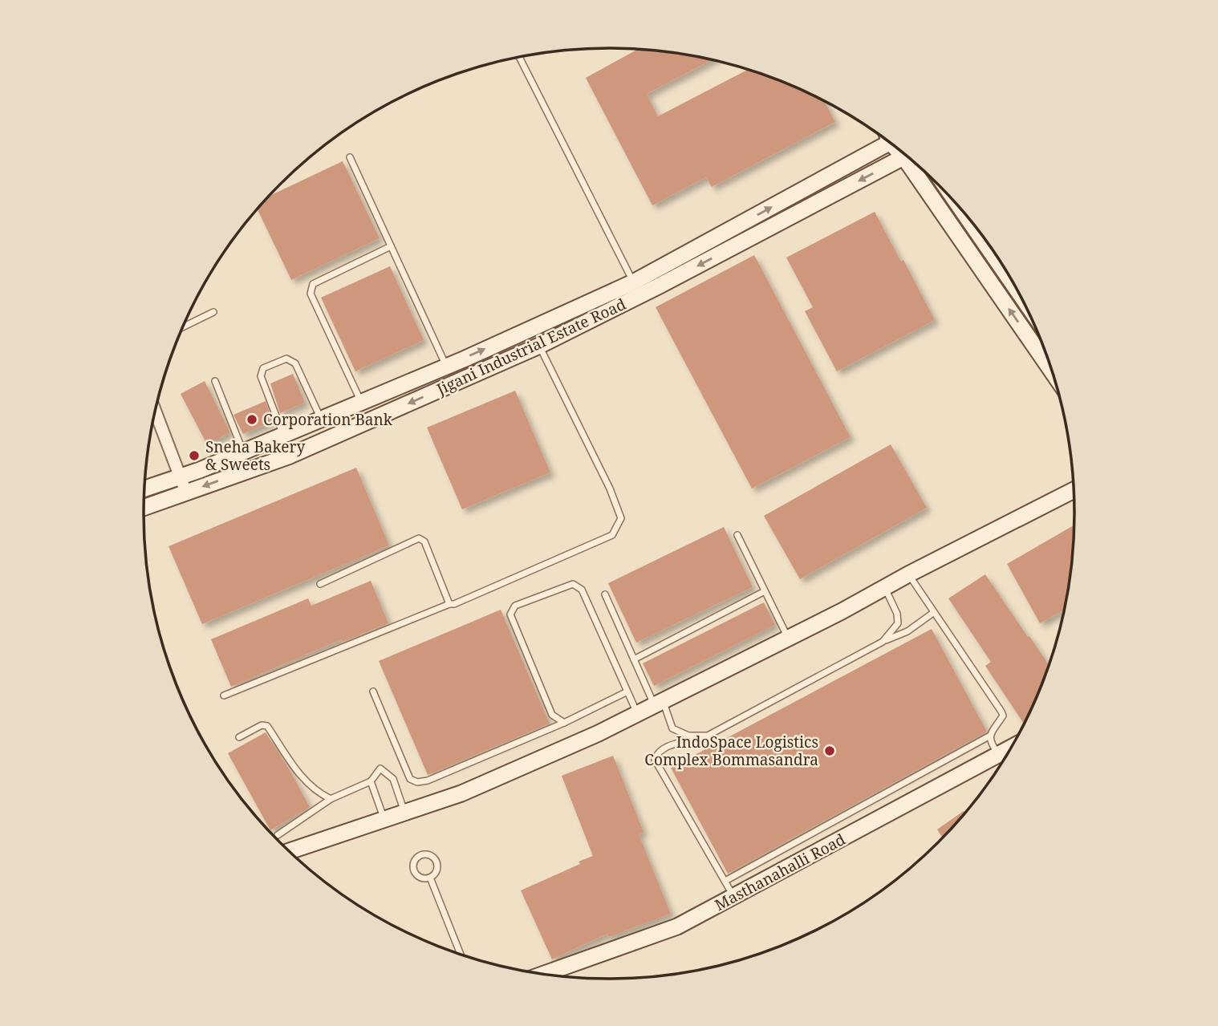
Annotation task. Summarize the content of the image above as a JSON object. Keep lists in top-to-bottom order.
{
  "streets": {
    "street": ["Jigani Industrial Estate Road", "Masthanahalli Road"]
  },
  "places": ["Corporation Bank", "Sneha Bakery & Sweets", "IndoSpace Logistics Complex Bommasandra"]
}
